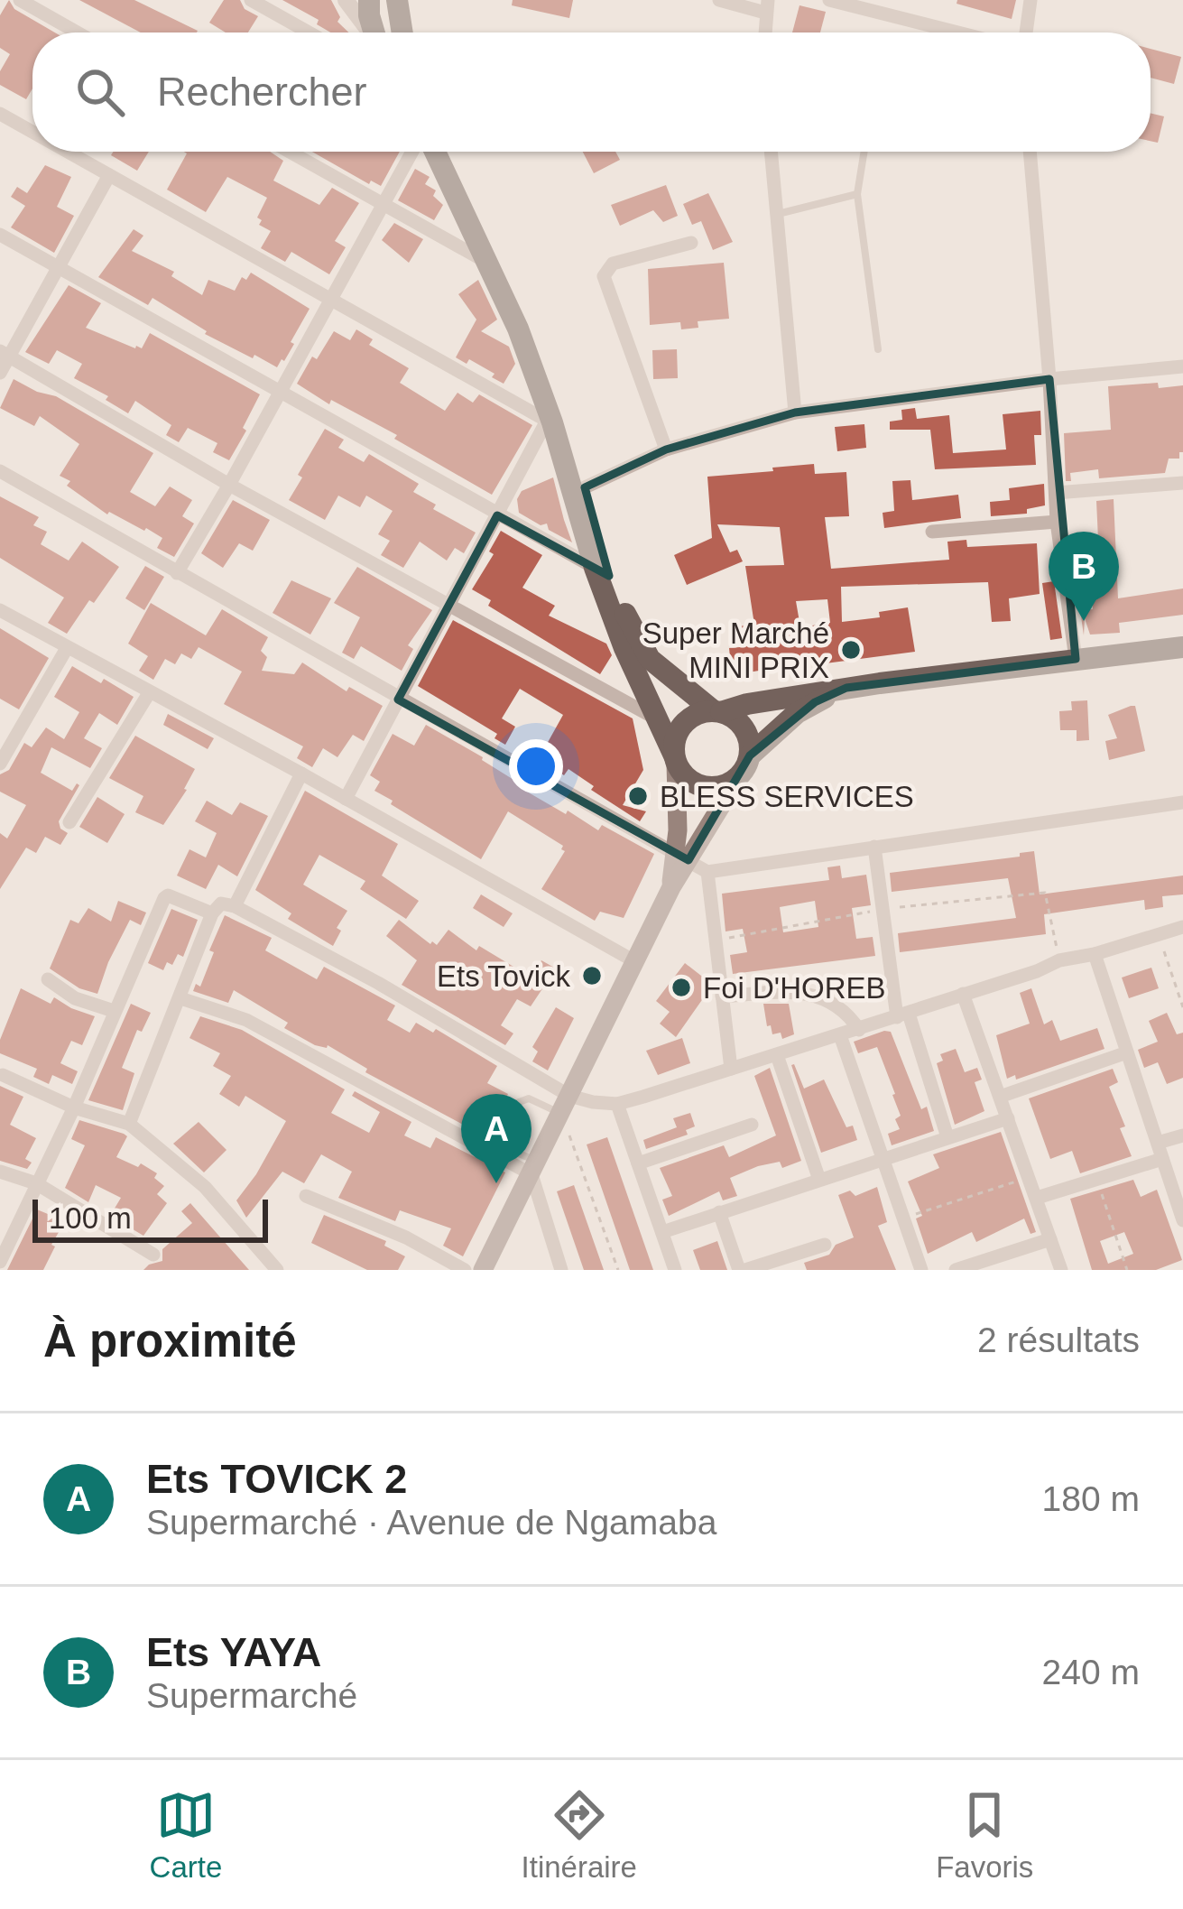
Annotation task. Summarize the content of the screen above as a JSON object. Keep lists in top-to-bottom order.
{
  "places": [
    "Super Marché MINI PRIX",
    "BLESS SERVICES",
    "Ets Tovick",
    "Foi D'HOREB"
  ],
  "scale_bar": "100 m",
  "page": {
    "search": "Rechercher",
    "pins": ["B", "A"],
    "scale": "100 m",
    "heading": ["À proximité", "2 résultats"],
    "list": [
      {
        "mark": "A",
        "name": "Ets TOVICK 2",
        "note": "Supermarché · Avenue de Ngamaba",
        "value": "180 m"
      },
      {
        "mark": "B",
        "name": "Ets YAYA",
        "note": "Supermarché",
        "value": "240 m"
      }
    ],
    "nav": ["Carte", "Itinéraire", "Favoris"]
  }
}
